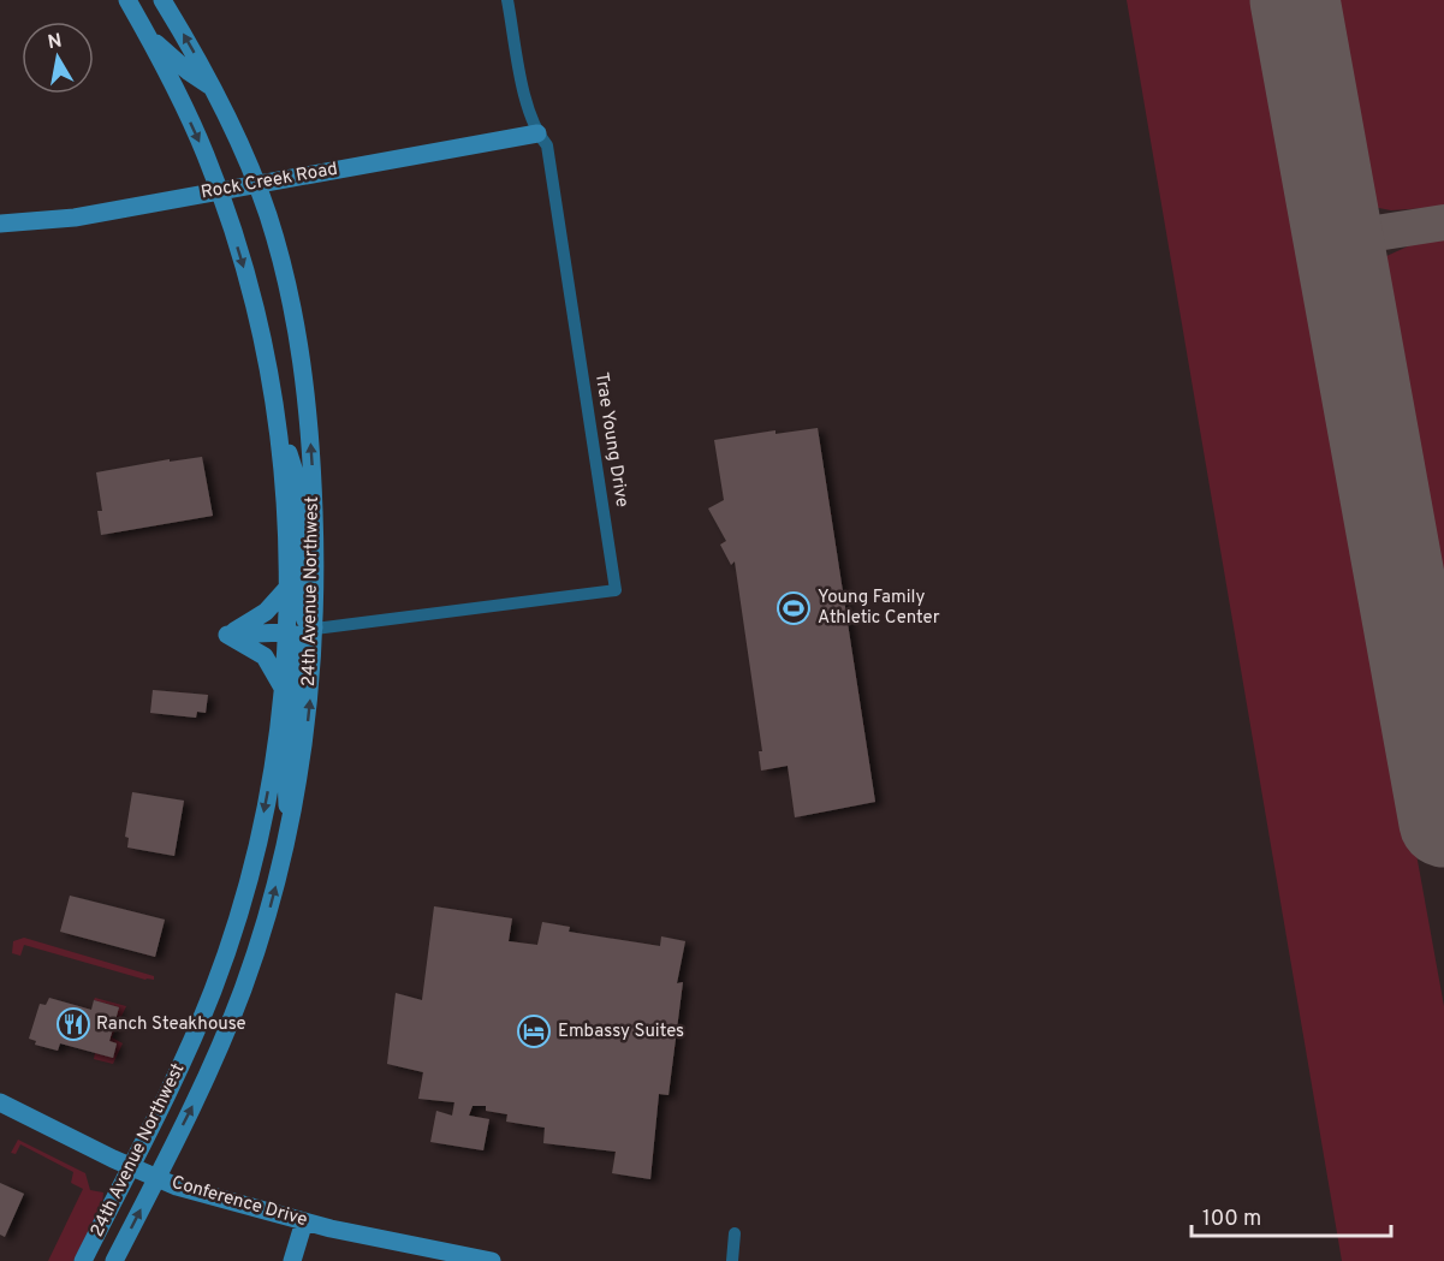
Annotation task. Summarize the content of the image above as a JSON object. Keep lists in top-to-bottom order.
{
  "streets": {
    "main road": ["Rock Creek Road", "24th Avenue Northwest", "Conference Drive"],
    "street": ["Trae Young Drive"]
  },
  "crossings": [
    ["Rock Creek Road", "Trae Young Drive"],
    ["Rock Creek Road", "24th Avenue Northwest"],
    ["Trae Young Drive", "24th Avenue Northwest"],
    ["24th Avenue Northwest", "Conference Drive"]
  ],
  "places": {
    "sports": ["Young Family Athletic Center"],
    "restaurant": ["Ranch Steakhouse"],
    "hotel": ["Embassy Suites"]
  },
  "scale_bar": "100 m",
  "north": "top"
}
